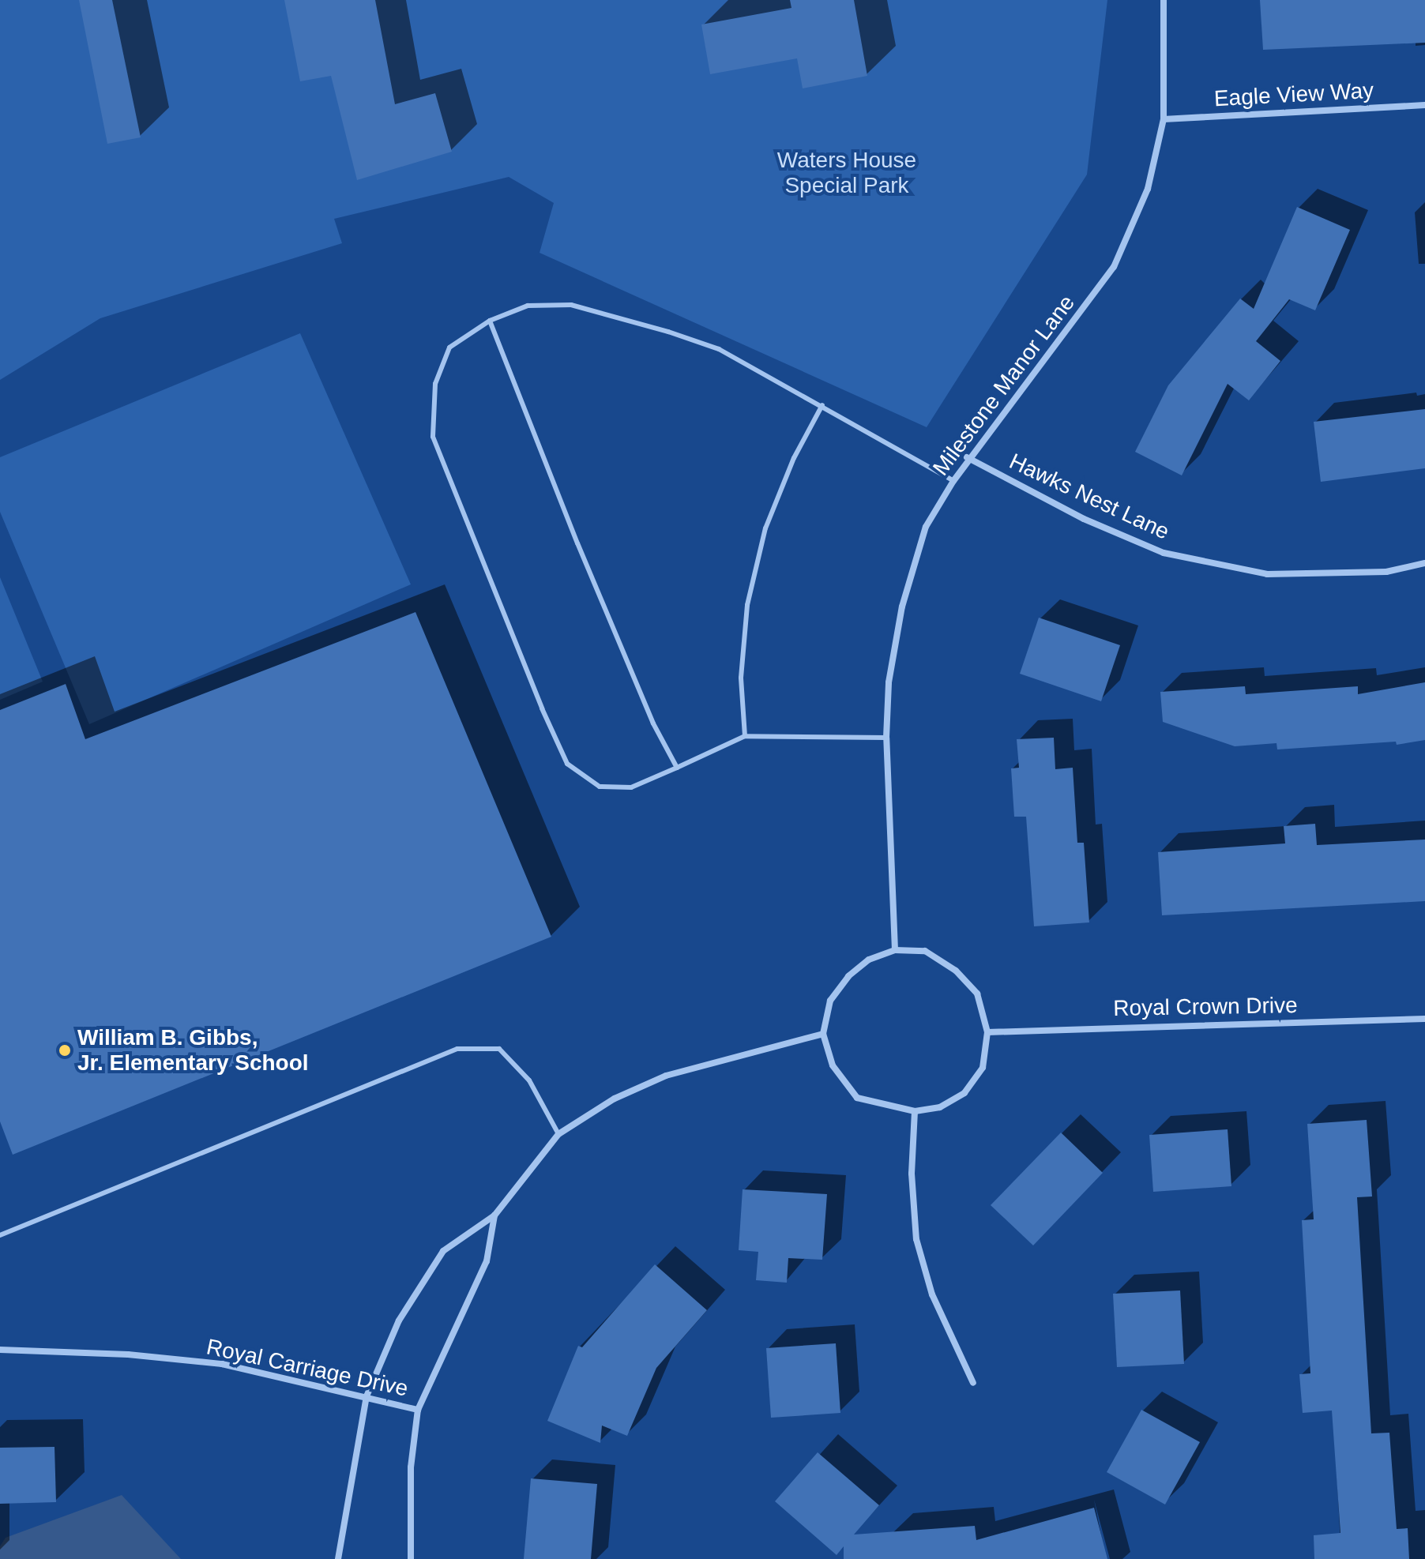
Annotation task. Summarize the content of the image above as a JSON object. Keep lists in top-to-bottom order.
{
  "streets": {
    "street": [
      "Eagle View Way",
      "Milestone Manor Lane",
      "Hawks Nest Lane",
      "Royal Crown Drive",
      "Royal Carriage Drive"
    ]
  },
  "crossings": [
    ["Eagle View Way", "Milestone Manor Lane"],
    ["Milestone Manor Lane", "Hawks Nest Lane"],
    ["Milestone Manor Lane", "Royal Crown Drive"]
  ],
  "parks": ["Waters House Special Park"],
  "places": ["William B. Gibbs, Jr. Elementary School"]
}
